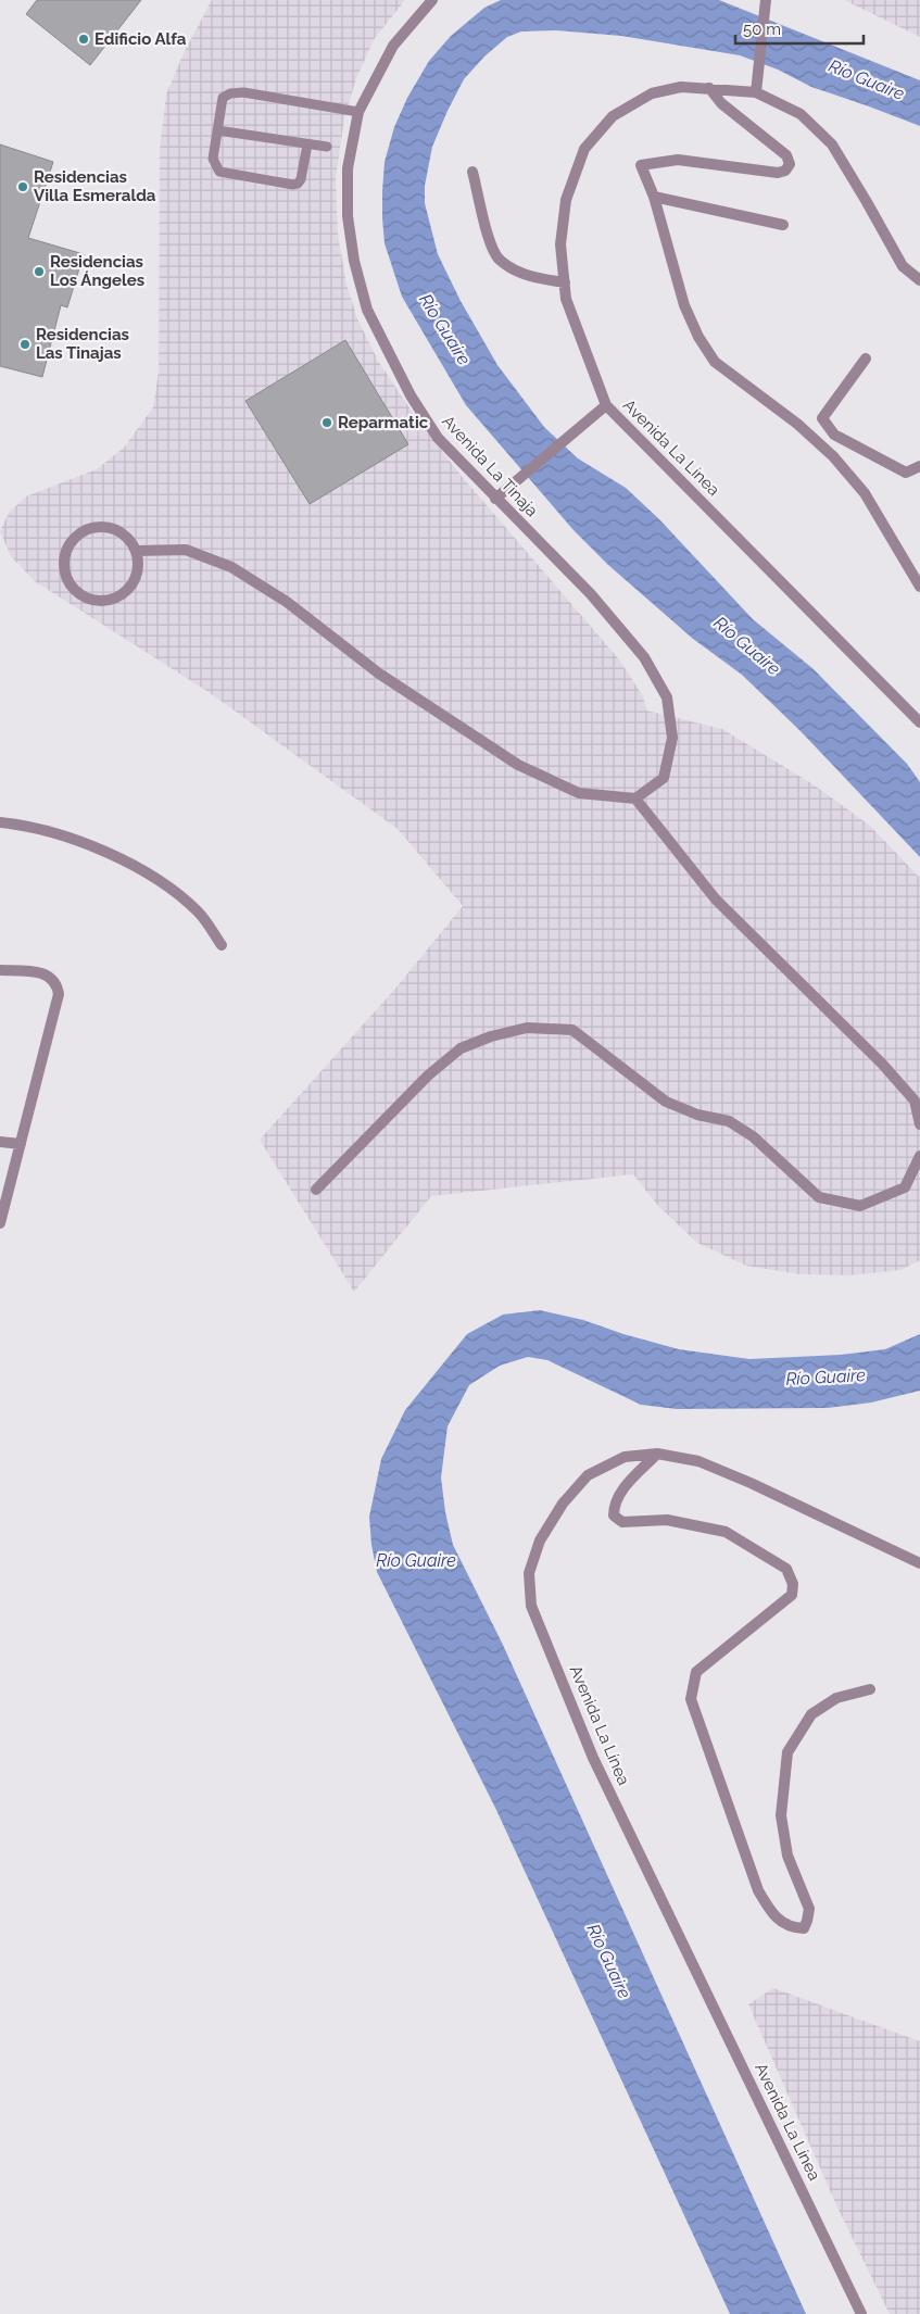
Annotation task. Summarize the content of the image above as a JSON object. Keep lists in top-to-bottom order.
{
  "streets": {
    "street": ["Avenida La Línea", "Avenida La Tinaja"]
  },
  "water": ["Río Guaire"],
  "places": [
    "Edificio Alfa",
    "Residencias Villa Esmeralda",
    "Residencias Los Ángeles",
    "Residencias Las Tinajas",
    "Reparmatic"
  ],
  "scale_bar": "50 m"
}
